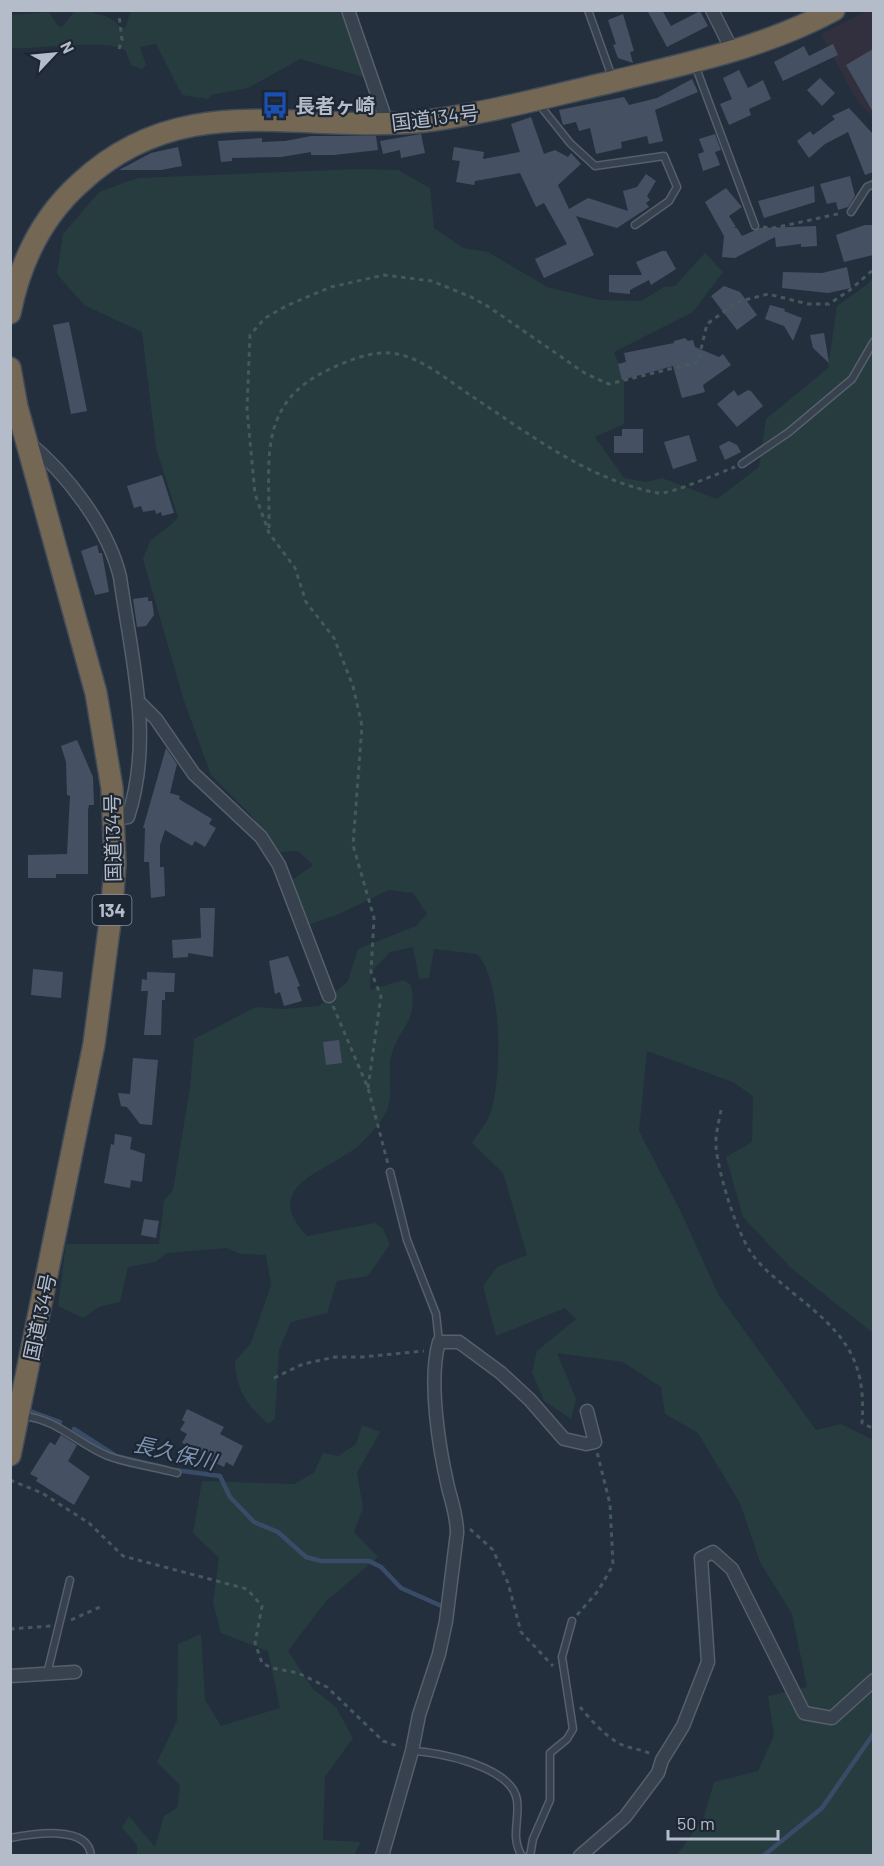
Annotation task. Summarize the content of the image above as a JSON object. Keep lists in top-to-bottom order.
{
  "streets": {
    "highway": ["国道134号", "134"]
  },
  "water": ["長久保川"],
  "places": {
    "bus stop": ["長者ヶ崎"]
  },
  "scale_bar": "50 m",
  "north": "top right"
}
